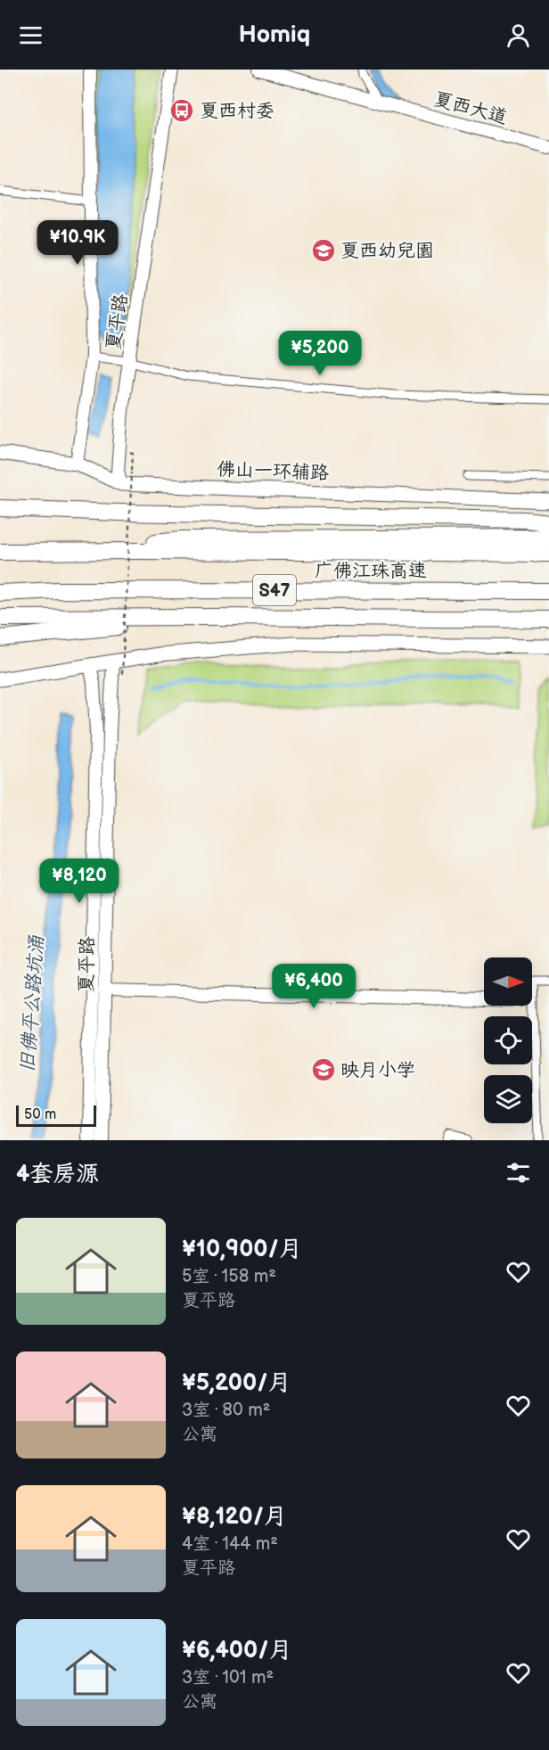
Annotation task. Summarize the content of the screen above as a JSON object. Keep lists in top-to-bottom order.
{
  "streets": {
    "highway": ["广佛江珠高速", "S47"],
    "main road": ["夏西大道", "夏平路", "佛山一环辅路"]
  },
  "crossings": [
    ["夏平路", "佛山一环辅路"]
  ],
  "water": ["旧佛平公路坑涌"],
  "places": {
    "bus stop": ["夏西村委"],
    "school or university": ["夏西幼兒園", "映月小学"]
  },
  "scale_bar": "50 m",
  "north": "right",
  "page": {
    "header": "Homiq",
    "price": [
      "¥10.9K",
      "¥5,200",
      "¥8,120",
      "¥6,400"
    ],
    "scale": "50 m",
    "heading": "4套房源",
    "list": [
      {
        "name": "¥10,900/月",
        "note": "5室 · 158 m² · 夏平路"
      },
      {
        "name": "¥5,200/月",
        "note": "3室 · 80 m² · 公寓"
      },
      {
        "name": "¥8,120/月",
        "note": "4室 · 144 m² · 夏平路"
      },
      {
        "name": "¥6,400/月",
        "note": "3室 · 101 m² · 公寓"
      }
    ]
  }
}
